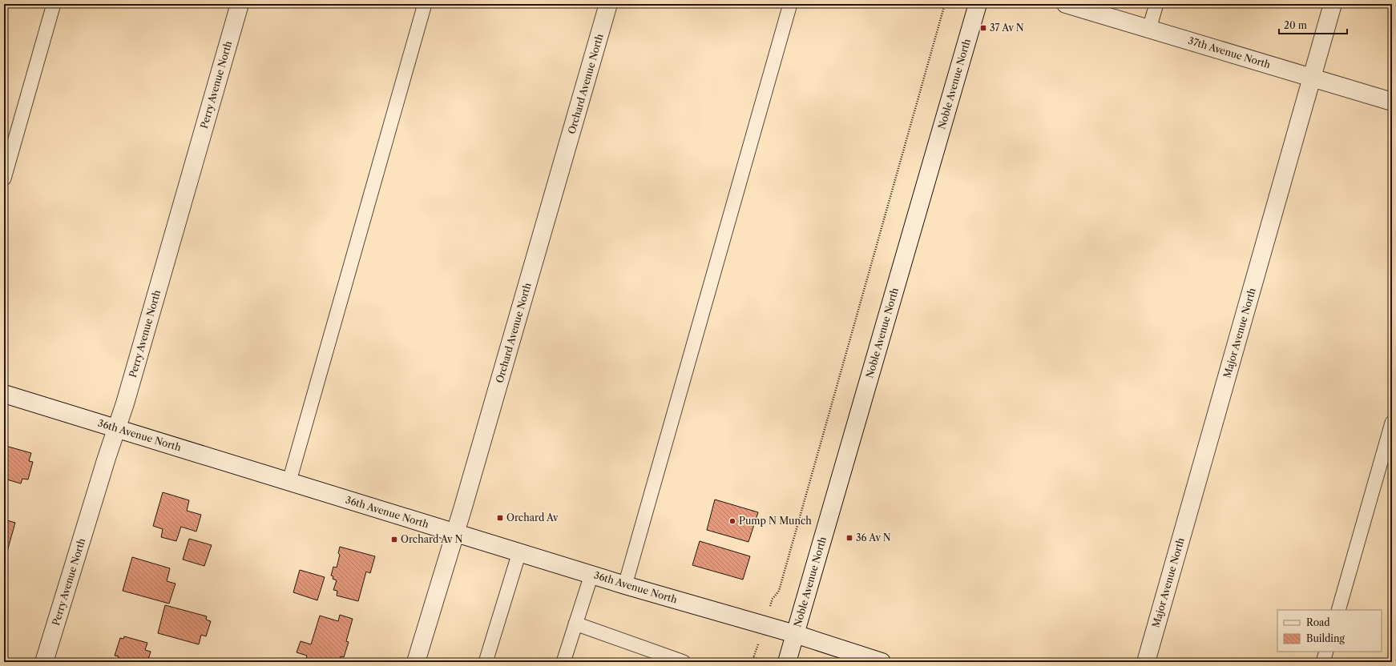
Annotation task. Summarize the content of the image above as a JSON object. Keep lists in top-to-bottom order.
{
  "streets": {
    "street": [
      "37th Avenue North",
      "Orchard Avenue North",
      "Noble Avenue North",
      "Perry Avenue North",
      "Major Avenue North",
      "36th Avenue North"
    ]
  },
  "crossings": [
    ["37th Avenue North", "Major Avenue North"],
    ["Orchard Avenue North", "36th Avenue North"],
    ["Noble Avenue North", "36th Avenue North"],
    ["Perry Avenue North", "36th Avenue North"]
  ],
  "places": {
    "transit": [
      "37 Av N",
      "Orchard Av",
      "36 Av N",
      "Orchard Av N"
    ],
    "other": ["Pump N Munch"]
  },
  "legend": ["Road", "Building"],
  "scale_bar": "20 m"
}
